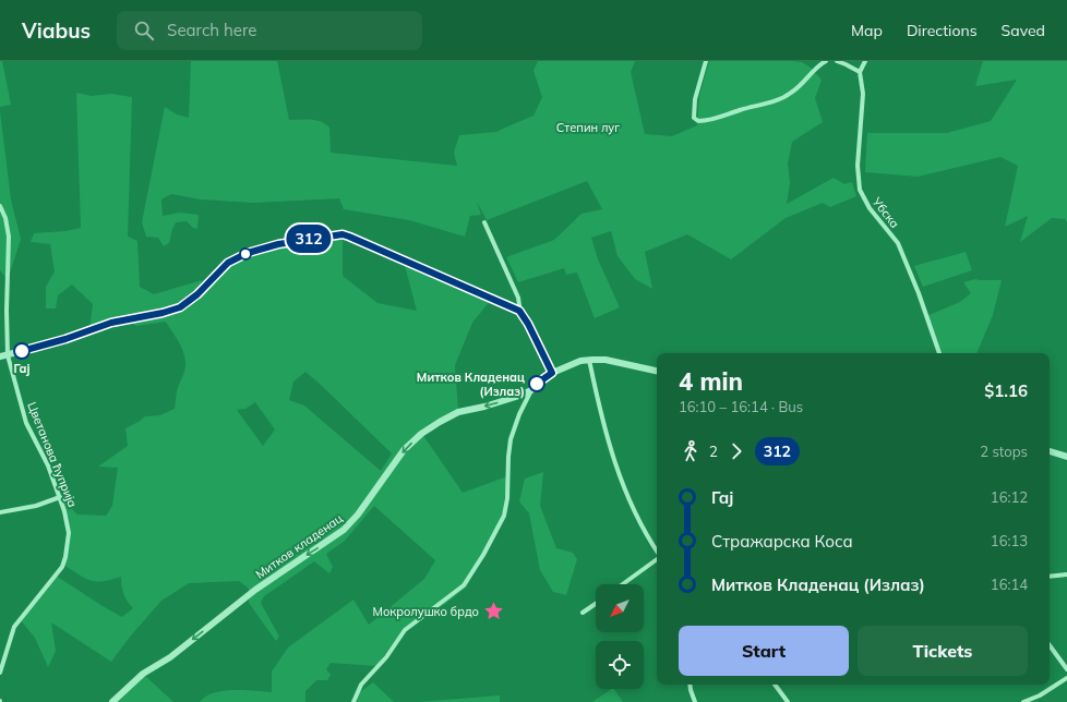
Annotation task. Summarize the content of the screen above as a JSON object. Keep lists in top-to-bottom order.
{
  "streets": {
    "street": ["Убска", "Цветанова ћуприја", "Митков кладенац"]
  },
  "one_way": ["Митков кладенац"],
  "parks": ["Степин луг"],
  "places": {
    "other": ["Гај", "Митков Кладенац (Излаз)"],
    "place": ["Мокролушко брдо"]
  },
  "lines": ["bus line 312"],
  "north": "bottom left",
  "page": {
    "header": "Viabus",
    "search": "Search here",
    "nav": ["Map", "Directions", "Saved"],
    "on_map": "312",
    "heading": ["4 min", "16:10 – 16:14 · Bus", "$1.16"],
    "legs": ["2", "312", "2 stops"],
    "list": [
      {
        "name": "Гај",
        "value": "16:12"
      },
      {
        "name": "Стражарска Коса",
        "value": "16:13"
      },
      {
        "name": "Митков Кладенац (Излаз)",
        "value": "16:14"
      }
    ],
    "buttons": ["Start", "Tickets"]
  }
}
